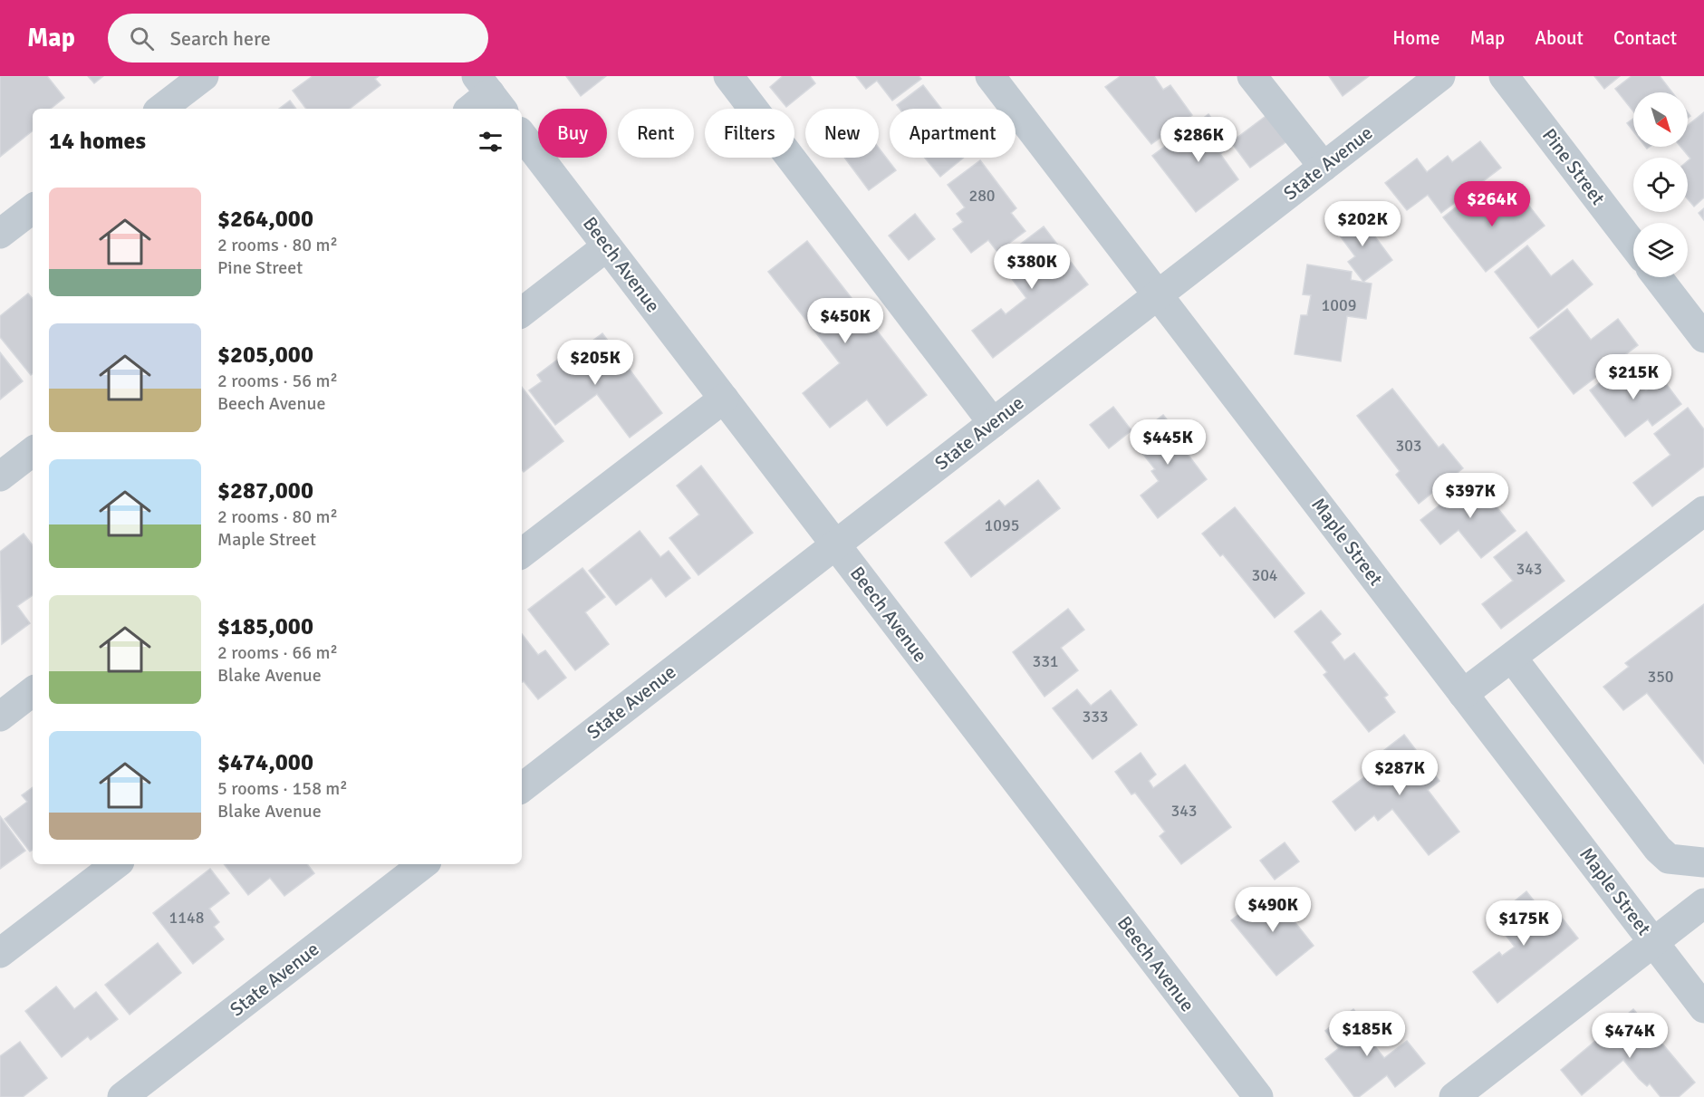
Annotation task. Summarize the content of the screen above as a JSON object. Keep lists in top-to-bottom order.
{
  "streets": {
    "street": [
      "State Avenue",
      "Pine Street",
      "Beech Avenue",
      "Maple Street"
    ]
  },
  "crossings": [
    ["State Avenue", "Beech Avenue"],
    ["State Avenue", "Maple Street"]
  ],
  "house_numbers": [
    "280",
    "1009",
    "303",
    "1095",
    "343",
    "304",
    "331",
    "350",
    "333",
    "343",
    "1148"
  ],
  "north": "bottom right",
  "page": {
    "header": "Map",
    "search": "Search here",
    "nav": [
      "Home",
      "Map",
      "About",
      "Contact"
    ],
    "chip": [
      "Buy",
      "Rent",
      "Filters",
      "New",
      "Apartment"
    ],
    "heading": "14 homes",
    "price": [
      "$286K",
      "$264K",
      "$202K",
      "$380K",
      "$450K",
      "$205K",
      "$215K",
      "$445K",
      "$397K",
      "$287K",
      "$490K",
      "$175K",
      "$185K",
      "$474K"
    ],
    "list": [
      {
        "name": "$264,000",
        "note": "2 rooms · 80 m² · Pine Street"
      },
      {
        "name": "$205,000",
        "note": "2 rooms · 56 m² · Beech Avenue"
      },
      {
        "name": "$287,000",
        "note": "2 rooms · 80 m² · Maple Street"
      },
      {
        "name": "$185,000",
        "note": "2 rooms · 66 m² · Blake Avenue"
      },
      {
        "name": "$474,000",
        "note": "5 rooms · 158 m² · Blake Avenue"
      }
    ]
  }
}
